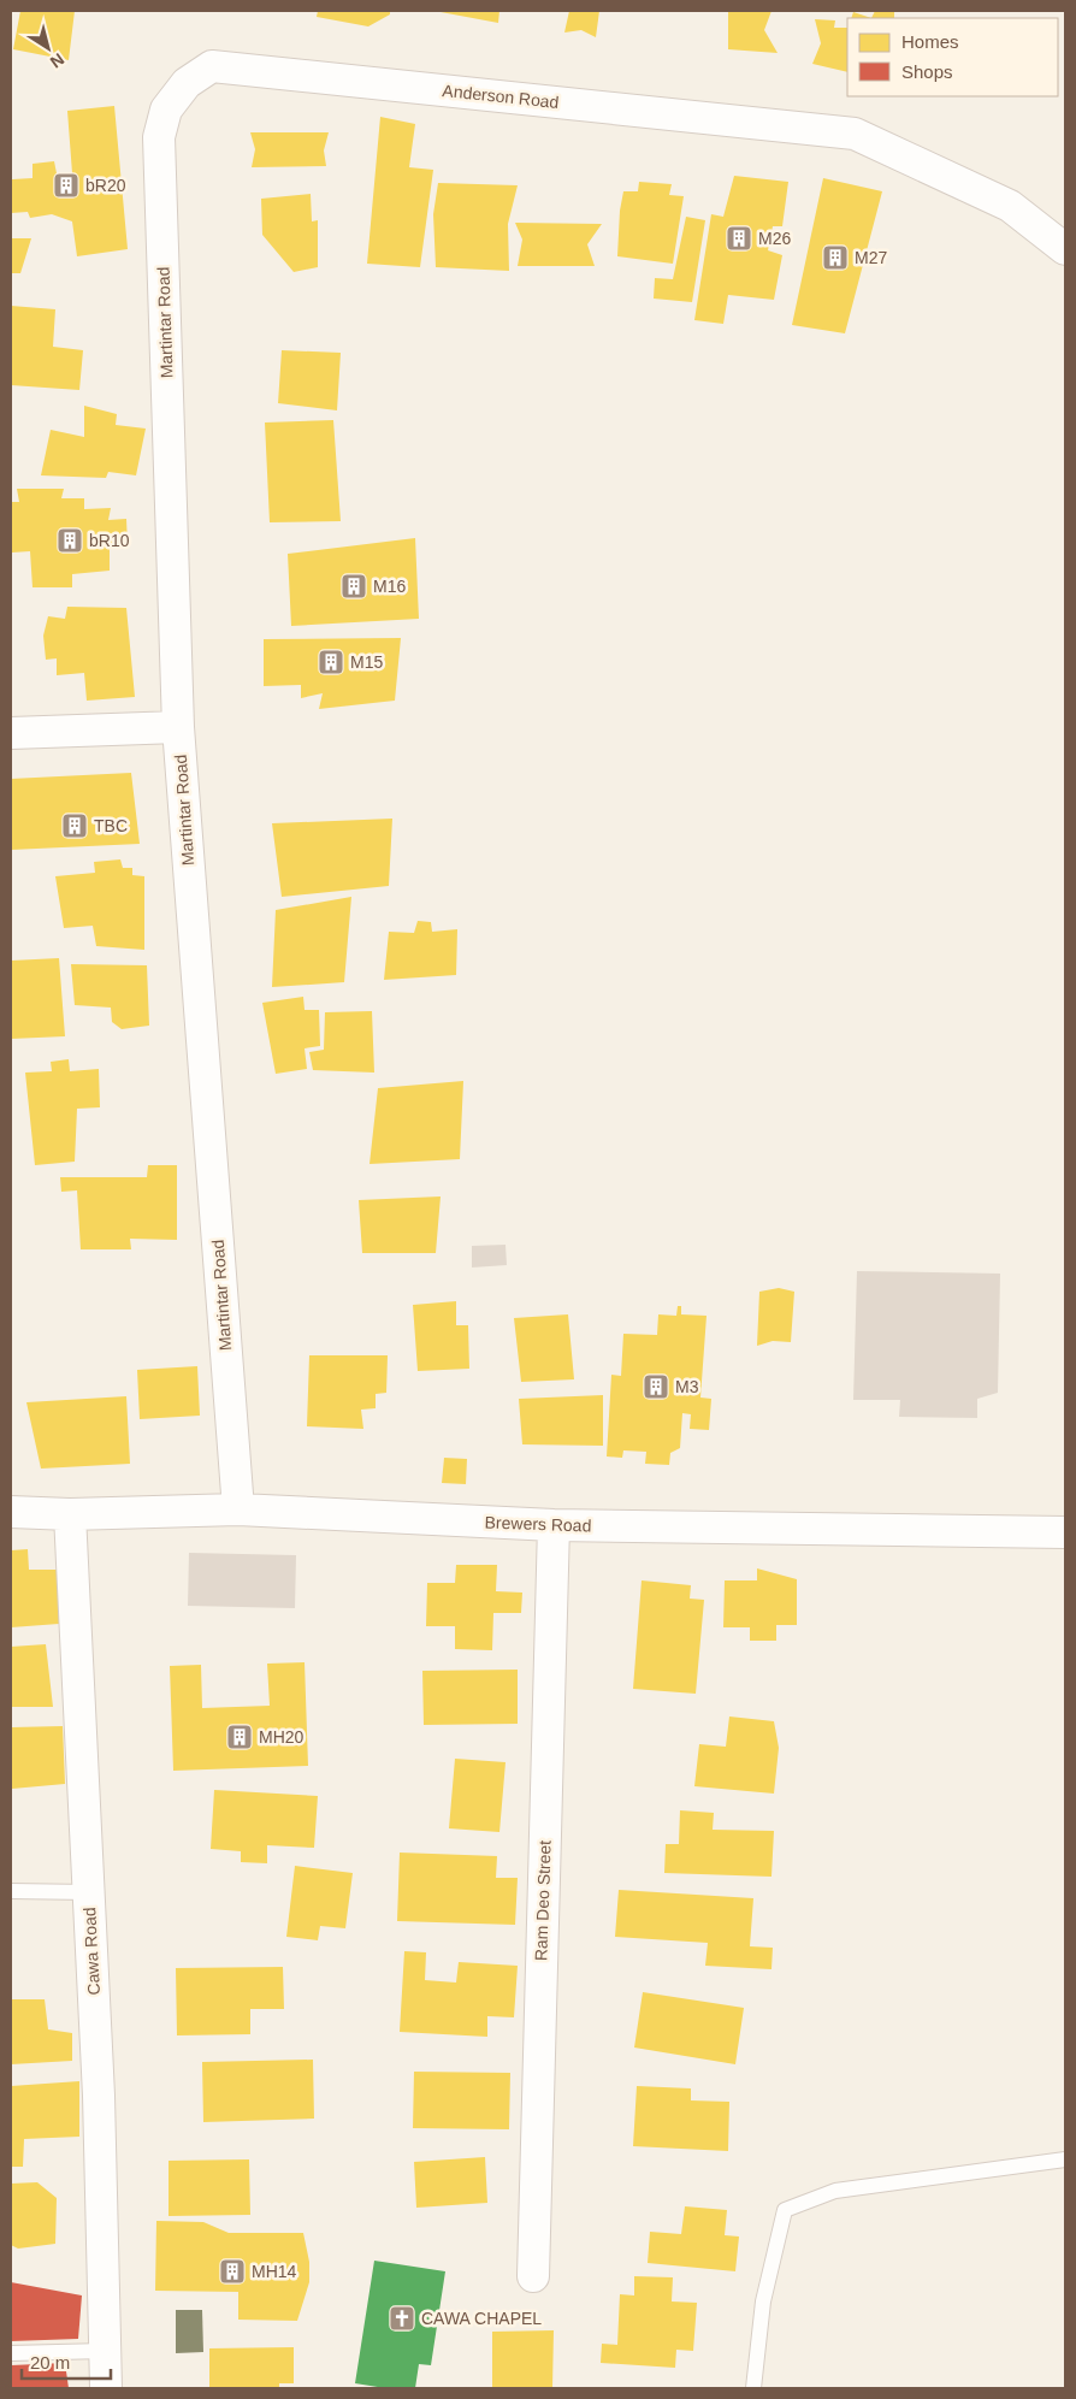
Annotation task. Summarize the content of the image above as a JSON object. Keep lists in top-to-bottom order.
{
  "streets": {
    "street": [
      "Anderson Road",
      "Martintar Road",
      "Brewers Road",
      "Ram Deo Street",
      "Cawa Road"
    ]
  },
  "crossings": [
    ["Anderson Road", "Martintar Road"],
    ["Martintar Road", "Brewers Road"],
    ["Brewers Road", "Ram Deo Street"],
    ["Brewers Road", "Cawa Road"]
  ],
  "places": {
    "building": [
      "bR20",
      "M26",
      "M27",
      "bR10",
      "M16",
      "M15",
      "TBC",
      "M3",
      "MH20",
      "MH14"
    ],
    "church": ["CAWA CHAPEL"]
  },
  "legend": ["Homes", "Shops"],
  "scale_bar": "20 m",
  "north": "bottom right"
}
